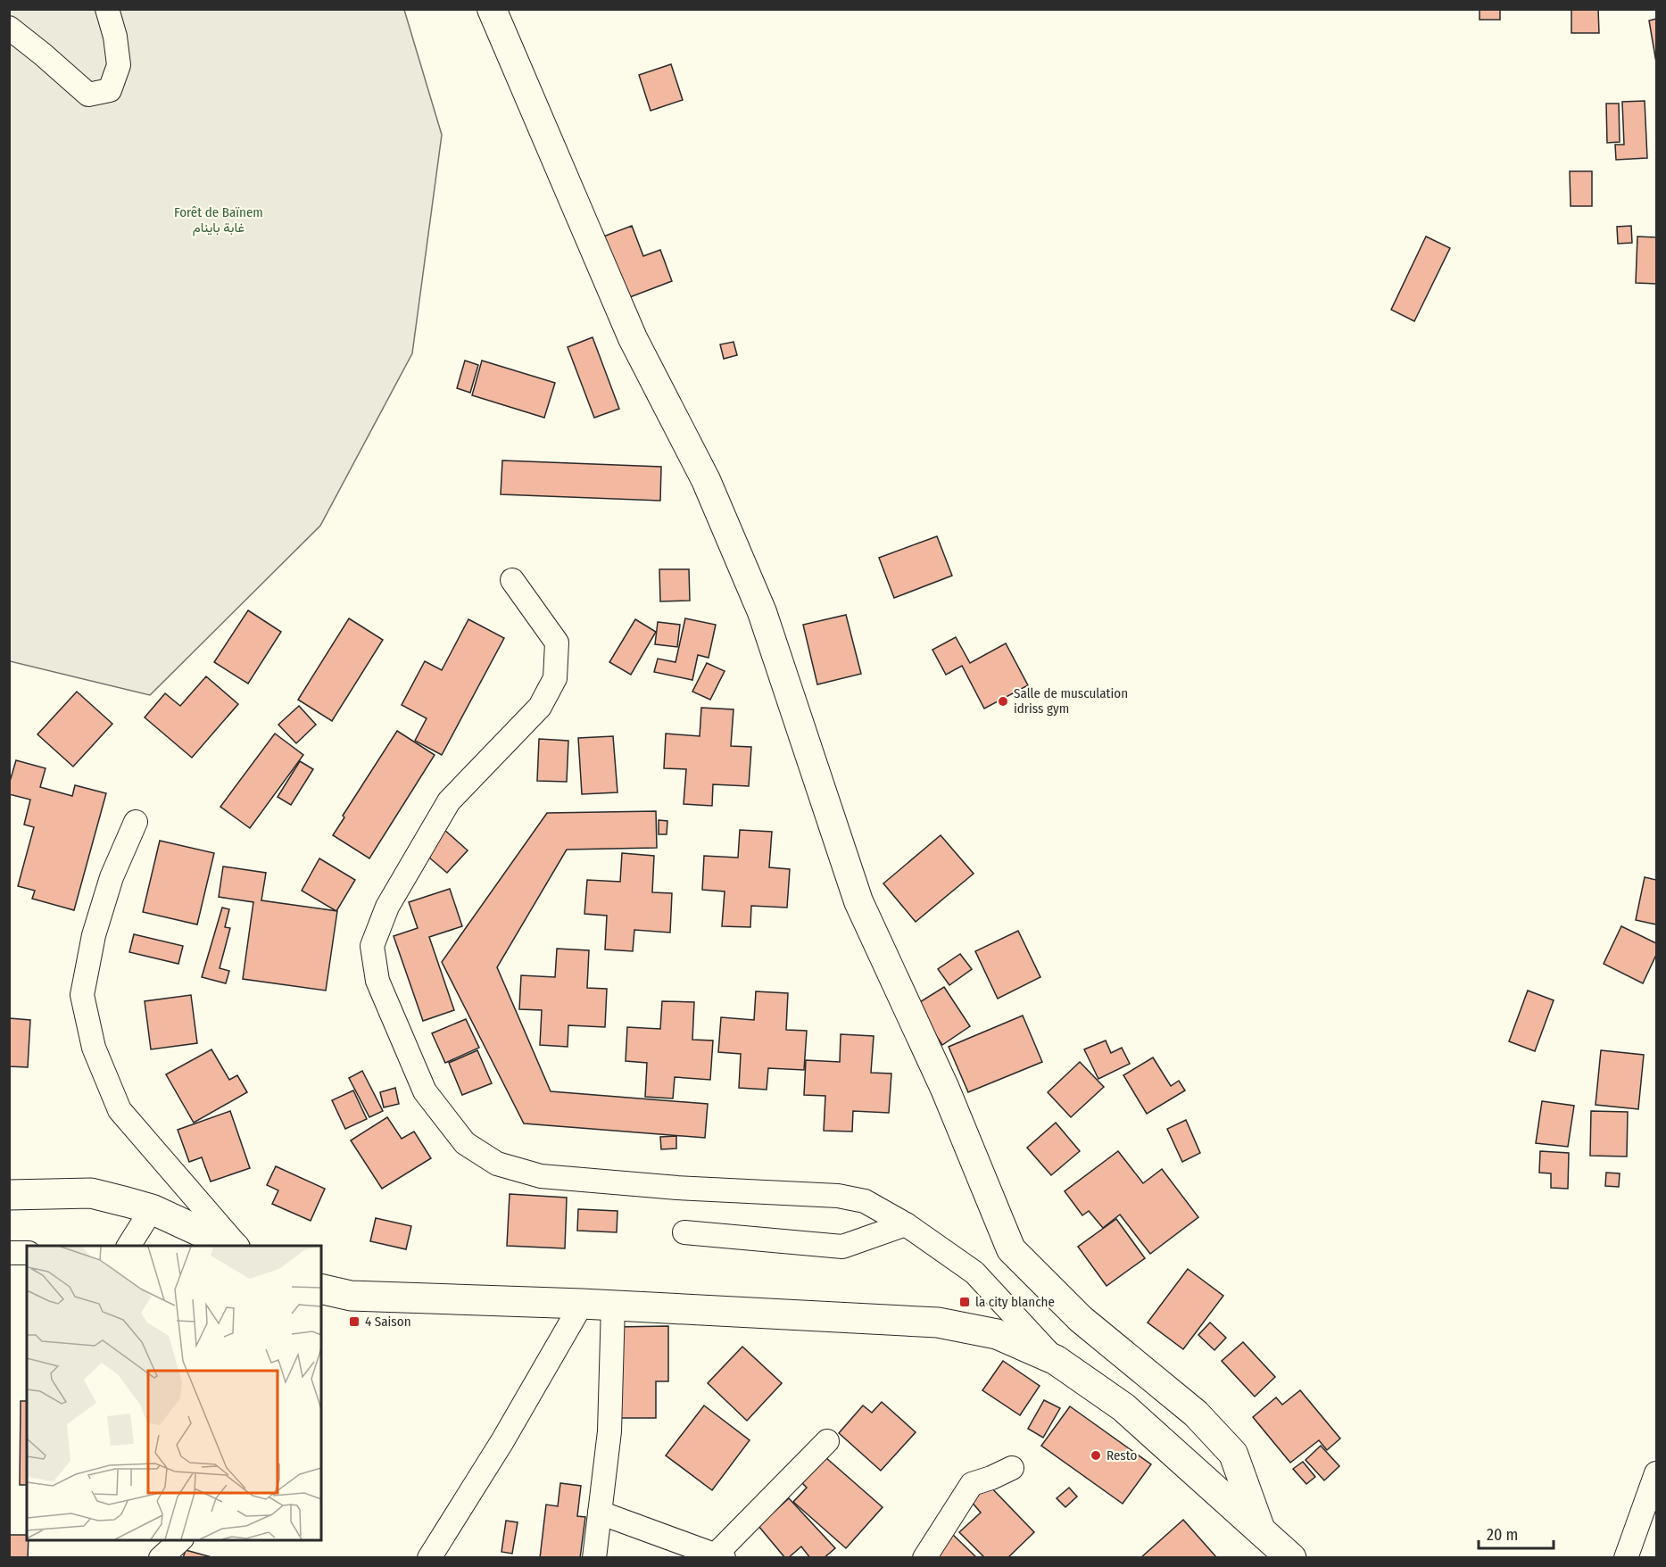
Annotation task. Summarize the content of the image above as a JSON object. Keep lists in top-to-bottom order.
{
  "parks": ["Forêt de Baïnem غابة باينام"],
  "places": {
    "other": ["Salle de musculation idriss gym", "Resto"],
    "transit": ["la city blanche", "4 Saison"]
  },
  "scale_bar": "20 m"
}
